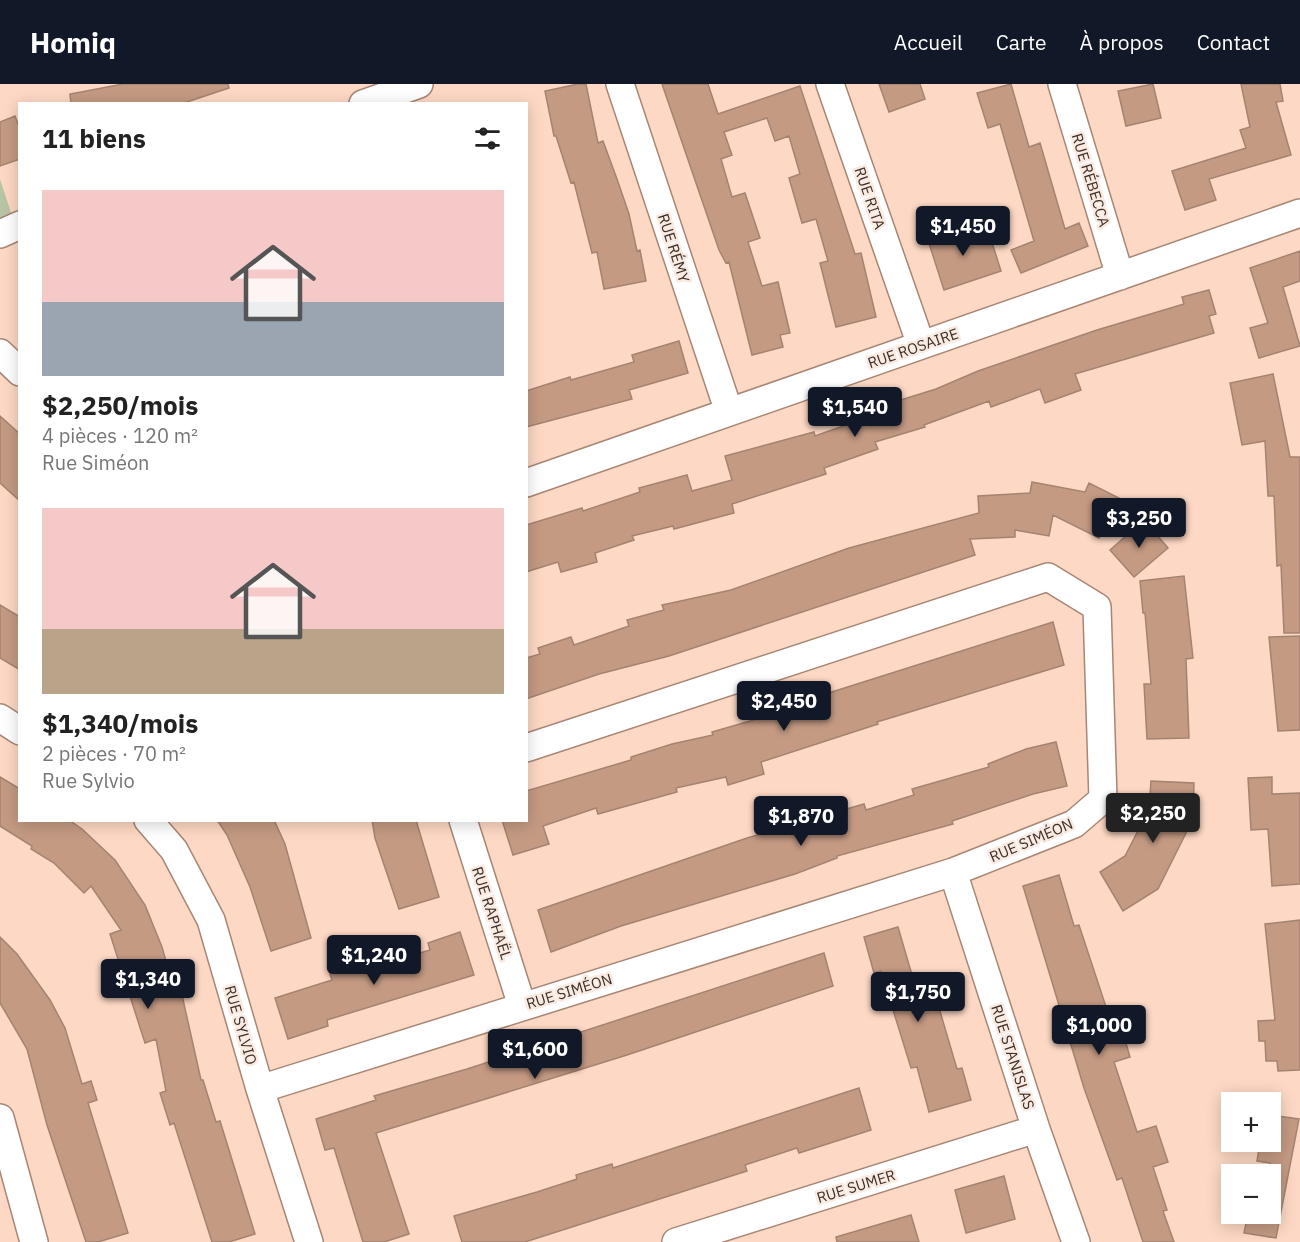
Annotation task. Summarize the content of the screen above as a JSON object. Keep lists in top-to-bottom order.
{
  "streets": {
    "street": [
      "RUE RÉBECCA",
      "RUE RITA",
      "RUE RÉMY",
      "RUE ROSAIRE",
      "RUE SIMÉON",
      "RUE RAPHAËL",
      "RUE SYLVIO",
      "RUE STANISLAS",
      "RUE SUMER"
    ]
  },
  "crossings": [
    ["RUE RÉBECCA", "RUE ROSAIRE"],
    ["RUE RITA", "RUE ROSAIRE"],
    ["RUE RÉMY", "RUE ROSAIRE"],
    ["RUE SIMÉON", "RUE RAPHAËL"],
    ["RUE SIMÉON", "RUE SYLVIO"],
    ["RUE SIMÉON", "RUE STANISLAS"],
    ["RUE STANISLAS", "RUE SUMER"]
  ],
  "page": {
    "header": "Homiq",
    "nav": [
      "Accueil",
      "Carte",
      "À propos",
      "Contact"
    ],
    "heading": "11 biens",
    "list": [
      {
        "name": "$2,250/mois",
        "note": "4 pièces · 120 m² · Rue Siméon"
      },
      {
        "name": "$1,340/mois",
        "note": "2 pièces · 70 m² · Rue Sylvio"
      }
    ],
    "price": [
      "$1,450",
      "$1,540",
      "$3,250",
      "$2,450",
      "$2,250",
      "$1,870",
      "$1,240",
      "$1,340",
      "$1,750",
      "$1,000",
      "$1,600"
    ],
    "map_buttons": ["+", "−"]
  }
}
